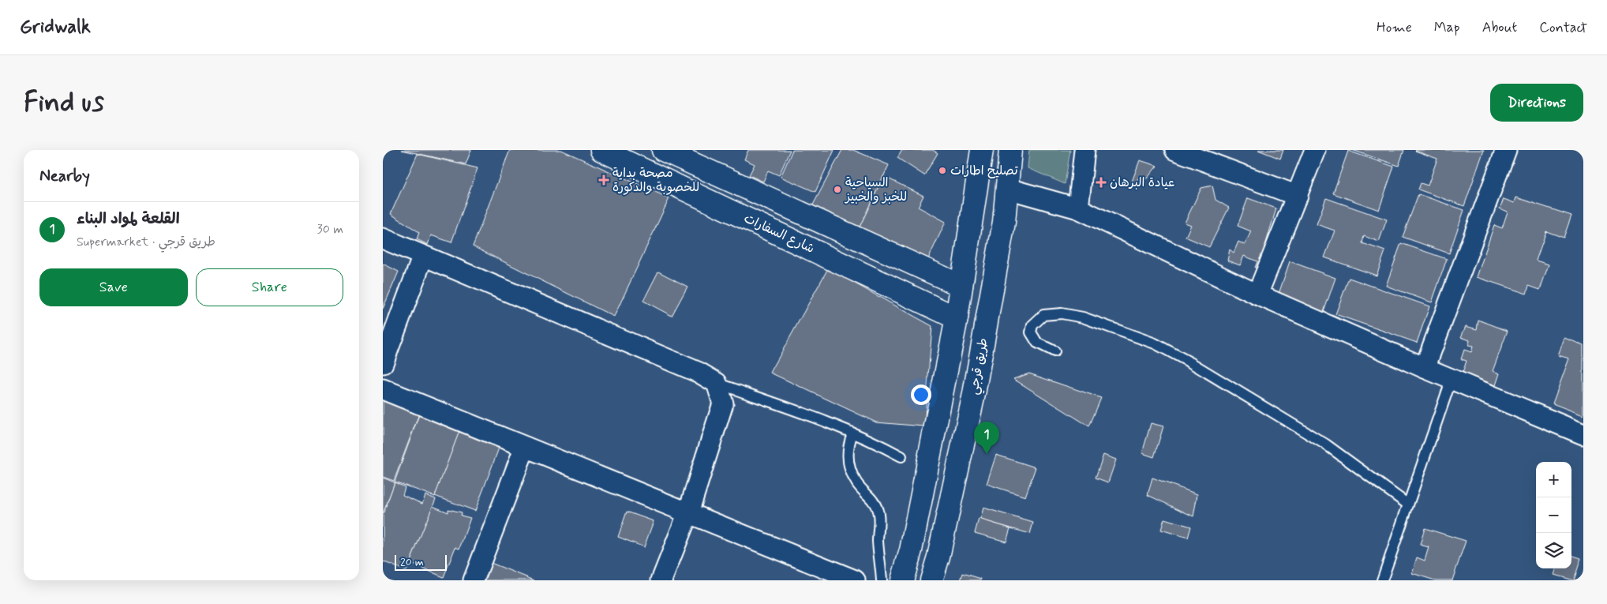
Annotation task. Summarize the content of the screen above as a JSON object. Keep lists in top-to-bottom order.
{
  "streets": {
    "main road": ["شارع السفارات", "طريق قرجي"]
  },
  "places": {
    "other": ["تصليح اطارات", "السياحية للخبز والخبيز"],
    "health": ["مصحة بداية للخصوبة والدكورة", "عيادة البرهان"]
  },
  "scale_bar": "20 m",
  "page": {
    "header": "Gridwalk",
    "nav": [
      "Home",
      "Map",
      "About",
      "Contact"
    ],
    "buttons": [
      "Directions",
      ["Save", "Share"]
    ],
    "title": "Find us",
    "heading": "Nearby",
    "list": [
      {
        "mark": "1",
        "name": "القلعة لمواد البناء",
        "note": "Supermarket · طريق قرجي",
        "value": "30 m"
      }
    ],
    "pins": "1",
    "map_buttons": ["+", "−"],
    "scale": "20 m"
  }
}
